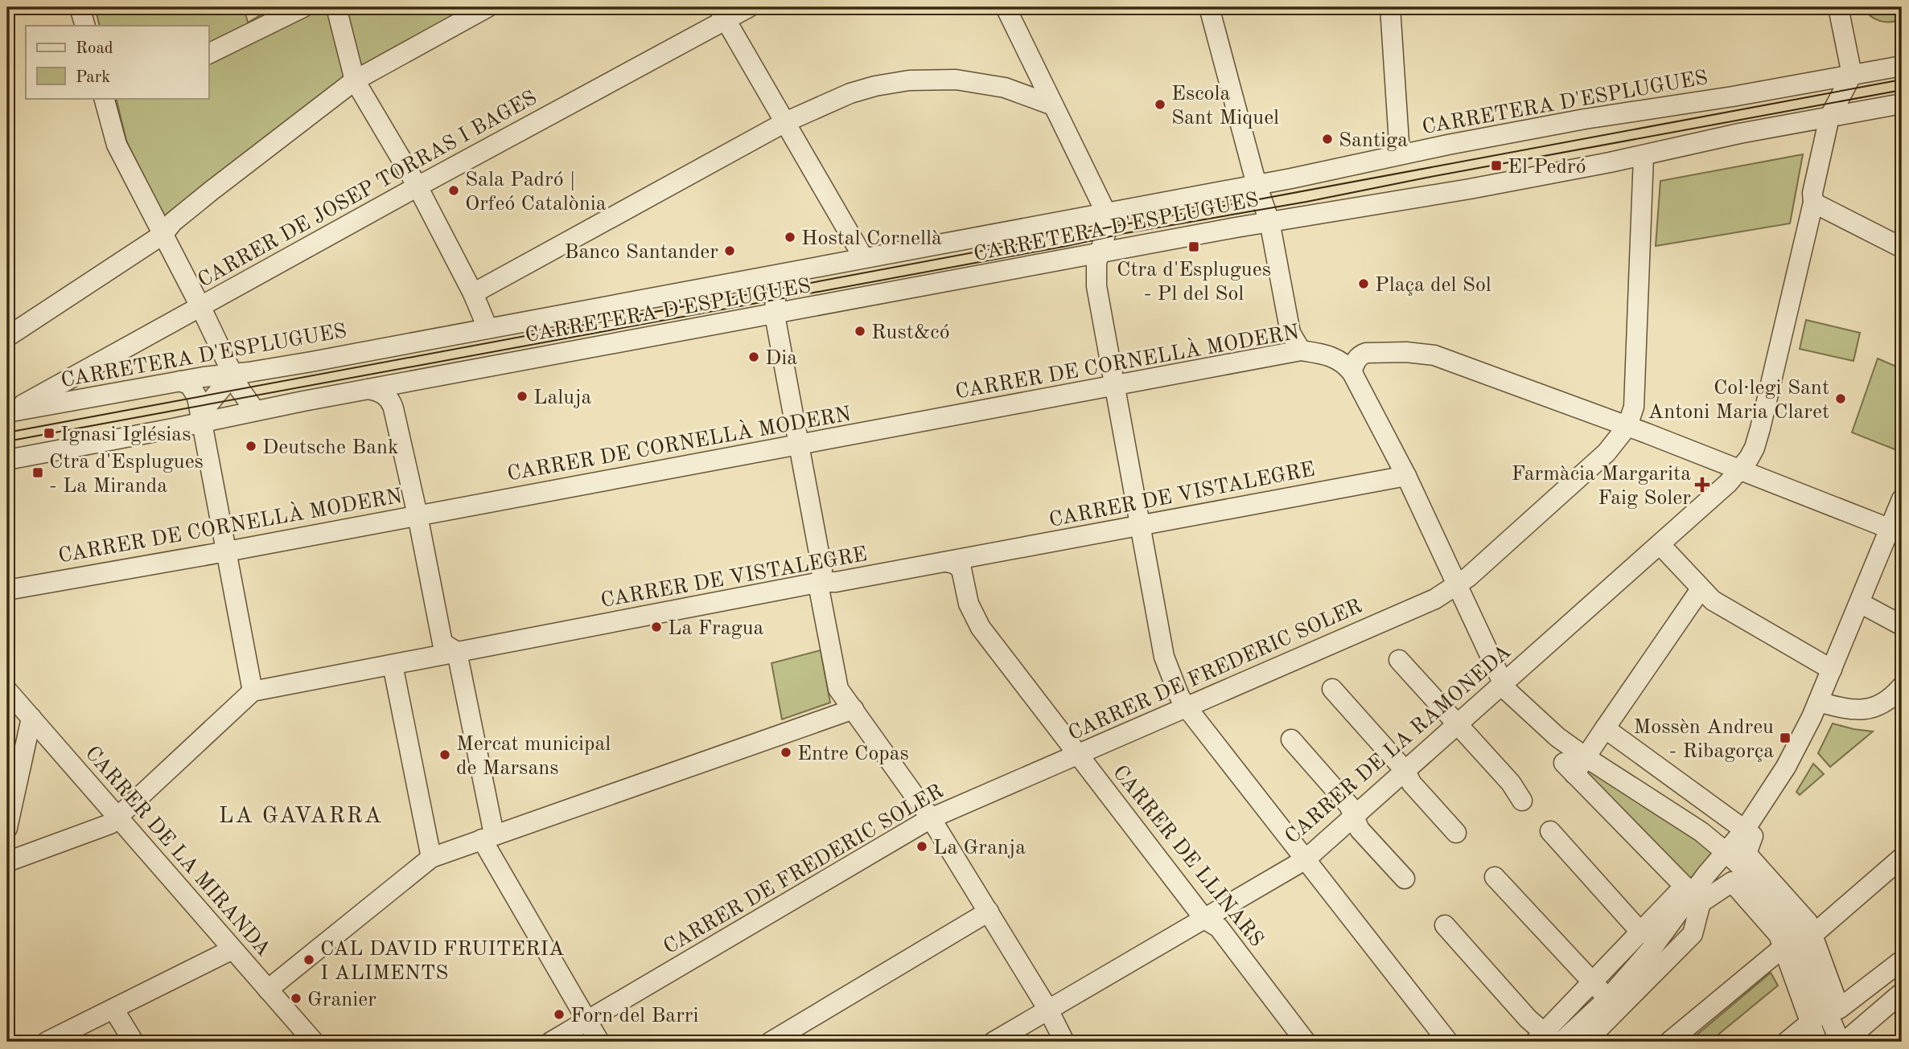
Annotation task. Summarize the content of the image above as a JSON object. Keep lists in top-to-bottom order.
{
  "streets": {
    "street": [
      "CARRETERA D'ESPLUGUES",
      "CARRER DE JOSEP TORRAS I BAGES",
      "CARRER DE CORNELLÀ MODERN",
      "CARRER DE VISTALEGRE",
      "CARRER DE FREDERIC SOLER",
      "CARRER DE LA RAMONEDA",
      "CARRER DE LA MIRANDA",
      "CARRER DE LLINARS"
    ]
  },
  "crossings": [
    ["CARRETERA D'ESPLUGUES", "CARRER DE JOSEP TORRAS I BAGES"],
    ["CARRETERA D'ESPLUGUES", "CARRER DE FREDERIC SOLER"],
    ["CARRETERA D'ESPLUGUES", "CARRER DE LA RAMONEDA"],
    ["CARRER DE VISTALEGRE", "CARRER DE LLINARS"],
    ["CARRER DE FREDERIC SOLER", "CARRER DE LLINARS"],
    ["CARRER DE LA RAMONEDA", "CARRER DE LLINARS"]
  ],
  "districts": ["LA GAVARRA"],
  "places": {
    "other": [
      "Escola Sant Miquel",
      "Santiga",
      "Sala Padró | Orfeó Catalònia",
      "Hostal Cornellà",
      "Banco Santander",
      "Plaça del Sol",
      "Rust&có",
      "Dia",
      "Laluja",
      "Col·legi Sant Antoni Maria Claret",
      "Deutsche Bank",
      "La Fragua",
      "Entre Copas",
      "Mercat municipal de Marsans",
      "La Granja",
      "CAL DAVID FRUITERIA I ALIMENTS",
      "Granier",
      "Forn del Barri"
    ],
    "transit": [
      "El Pedró",
      "Ctra d'Esplugues - Pl del Sol",
      "Ignasi Iglésias",
      "Ctra d'Esplugues - La Miranda",
      "Mossèn Andreu - Ribagorça"
    ],
    "health": ["Farmàcia Margarita Faig Soler"]
  },
  "legend": ["Road", "Park"]
}
